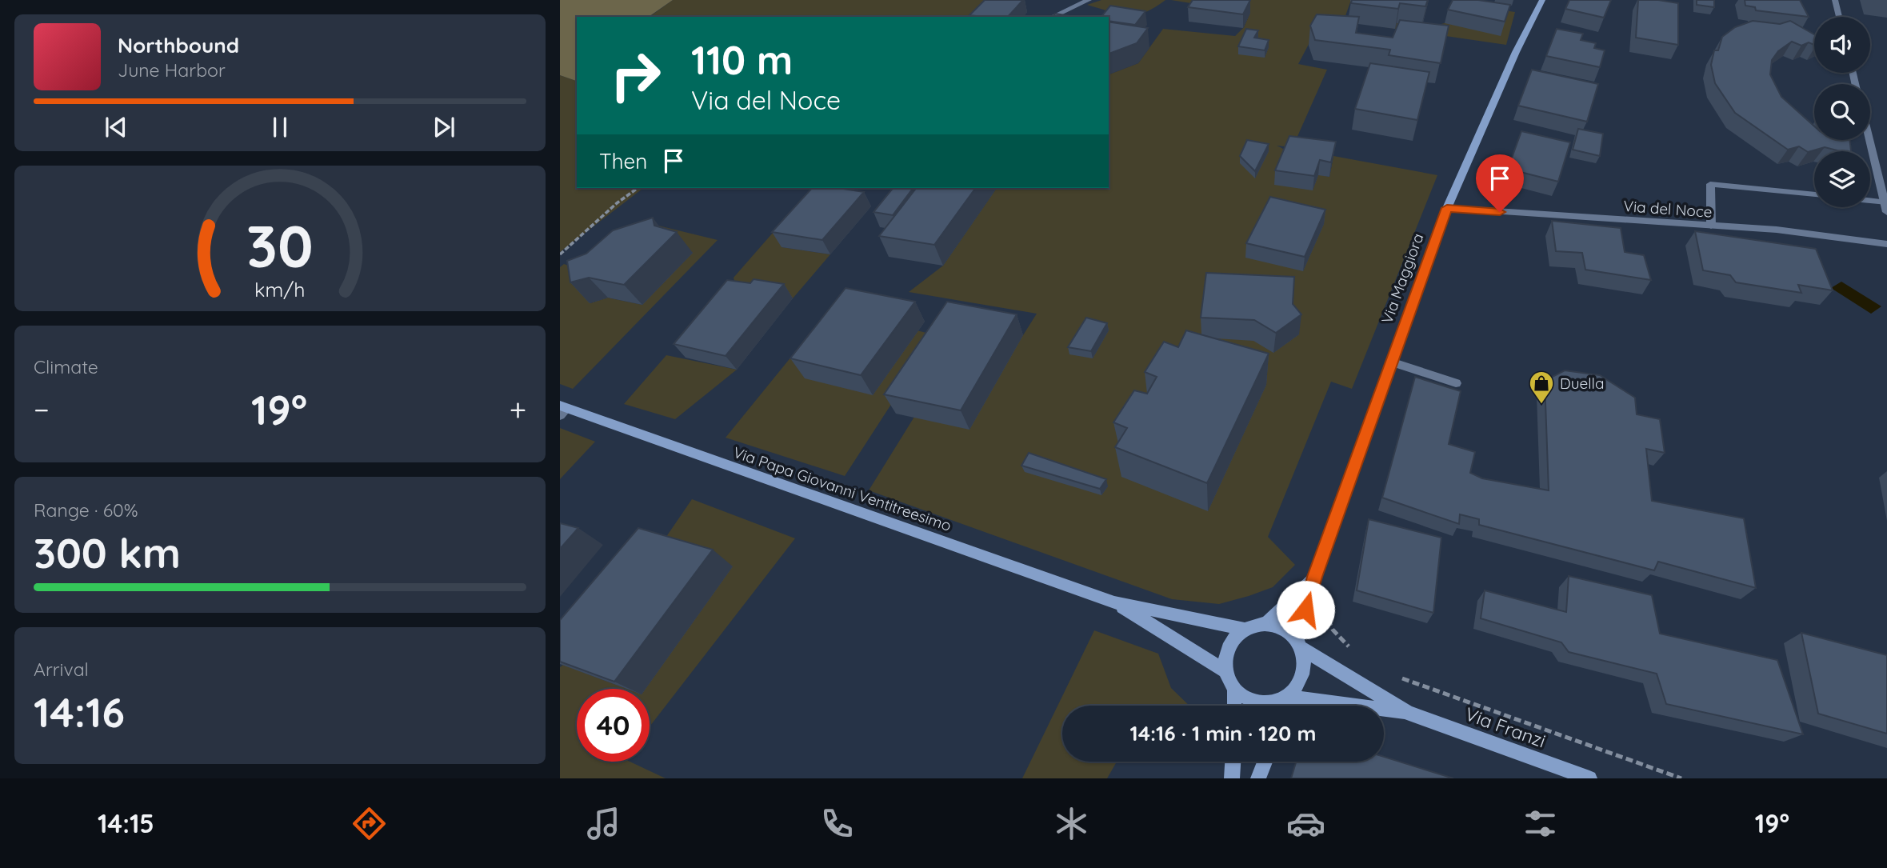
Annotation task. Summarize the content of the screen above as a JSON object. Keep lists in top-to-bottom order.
{
  "streets": {
    "main road": ["Via Maggiora", "Via Papa Giovanni Ventitreesimo", "Via Franzi"],
    "street": ["Via del Noce"]
  },
  "crossings": [
    ["Via del Noce", "Via Maggiora"],
    ["Via Maggiora", "Via Papa Giovanni Ventitreesimo"],
    ["Via Maggiora", "Via Franzi"],
    ["Via Papa Giovanni Ventitreesimo", "Via Franzi"]
  ],
  "places": {
    "shop": ["Duella"]
  },
  "page": {
    "turn": ["110 m", "Via del Noce"],
    "song": ["Northbound", "June Harbor"],
    "then": "Then",
    "tile": [
      "Climate",
      ["Range · 60%", "300 km"],
      ["Arrival", "14:16"]
    ],
    "heat": ["−", "19°", "+"],
    "limit": "40",
    "trip": "14:16 · 1 min · 120 m",
    "tabs": ["14:15", "19°"],
    "gauge": ["30", "km/h"]
  }
}
